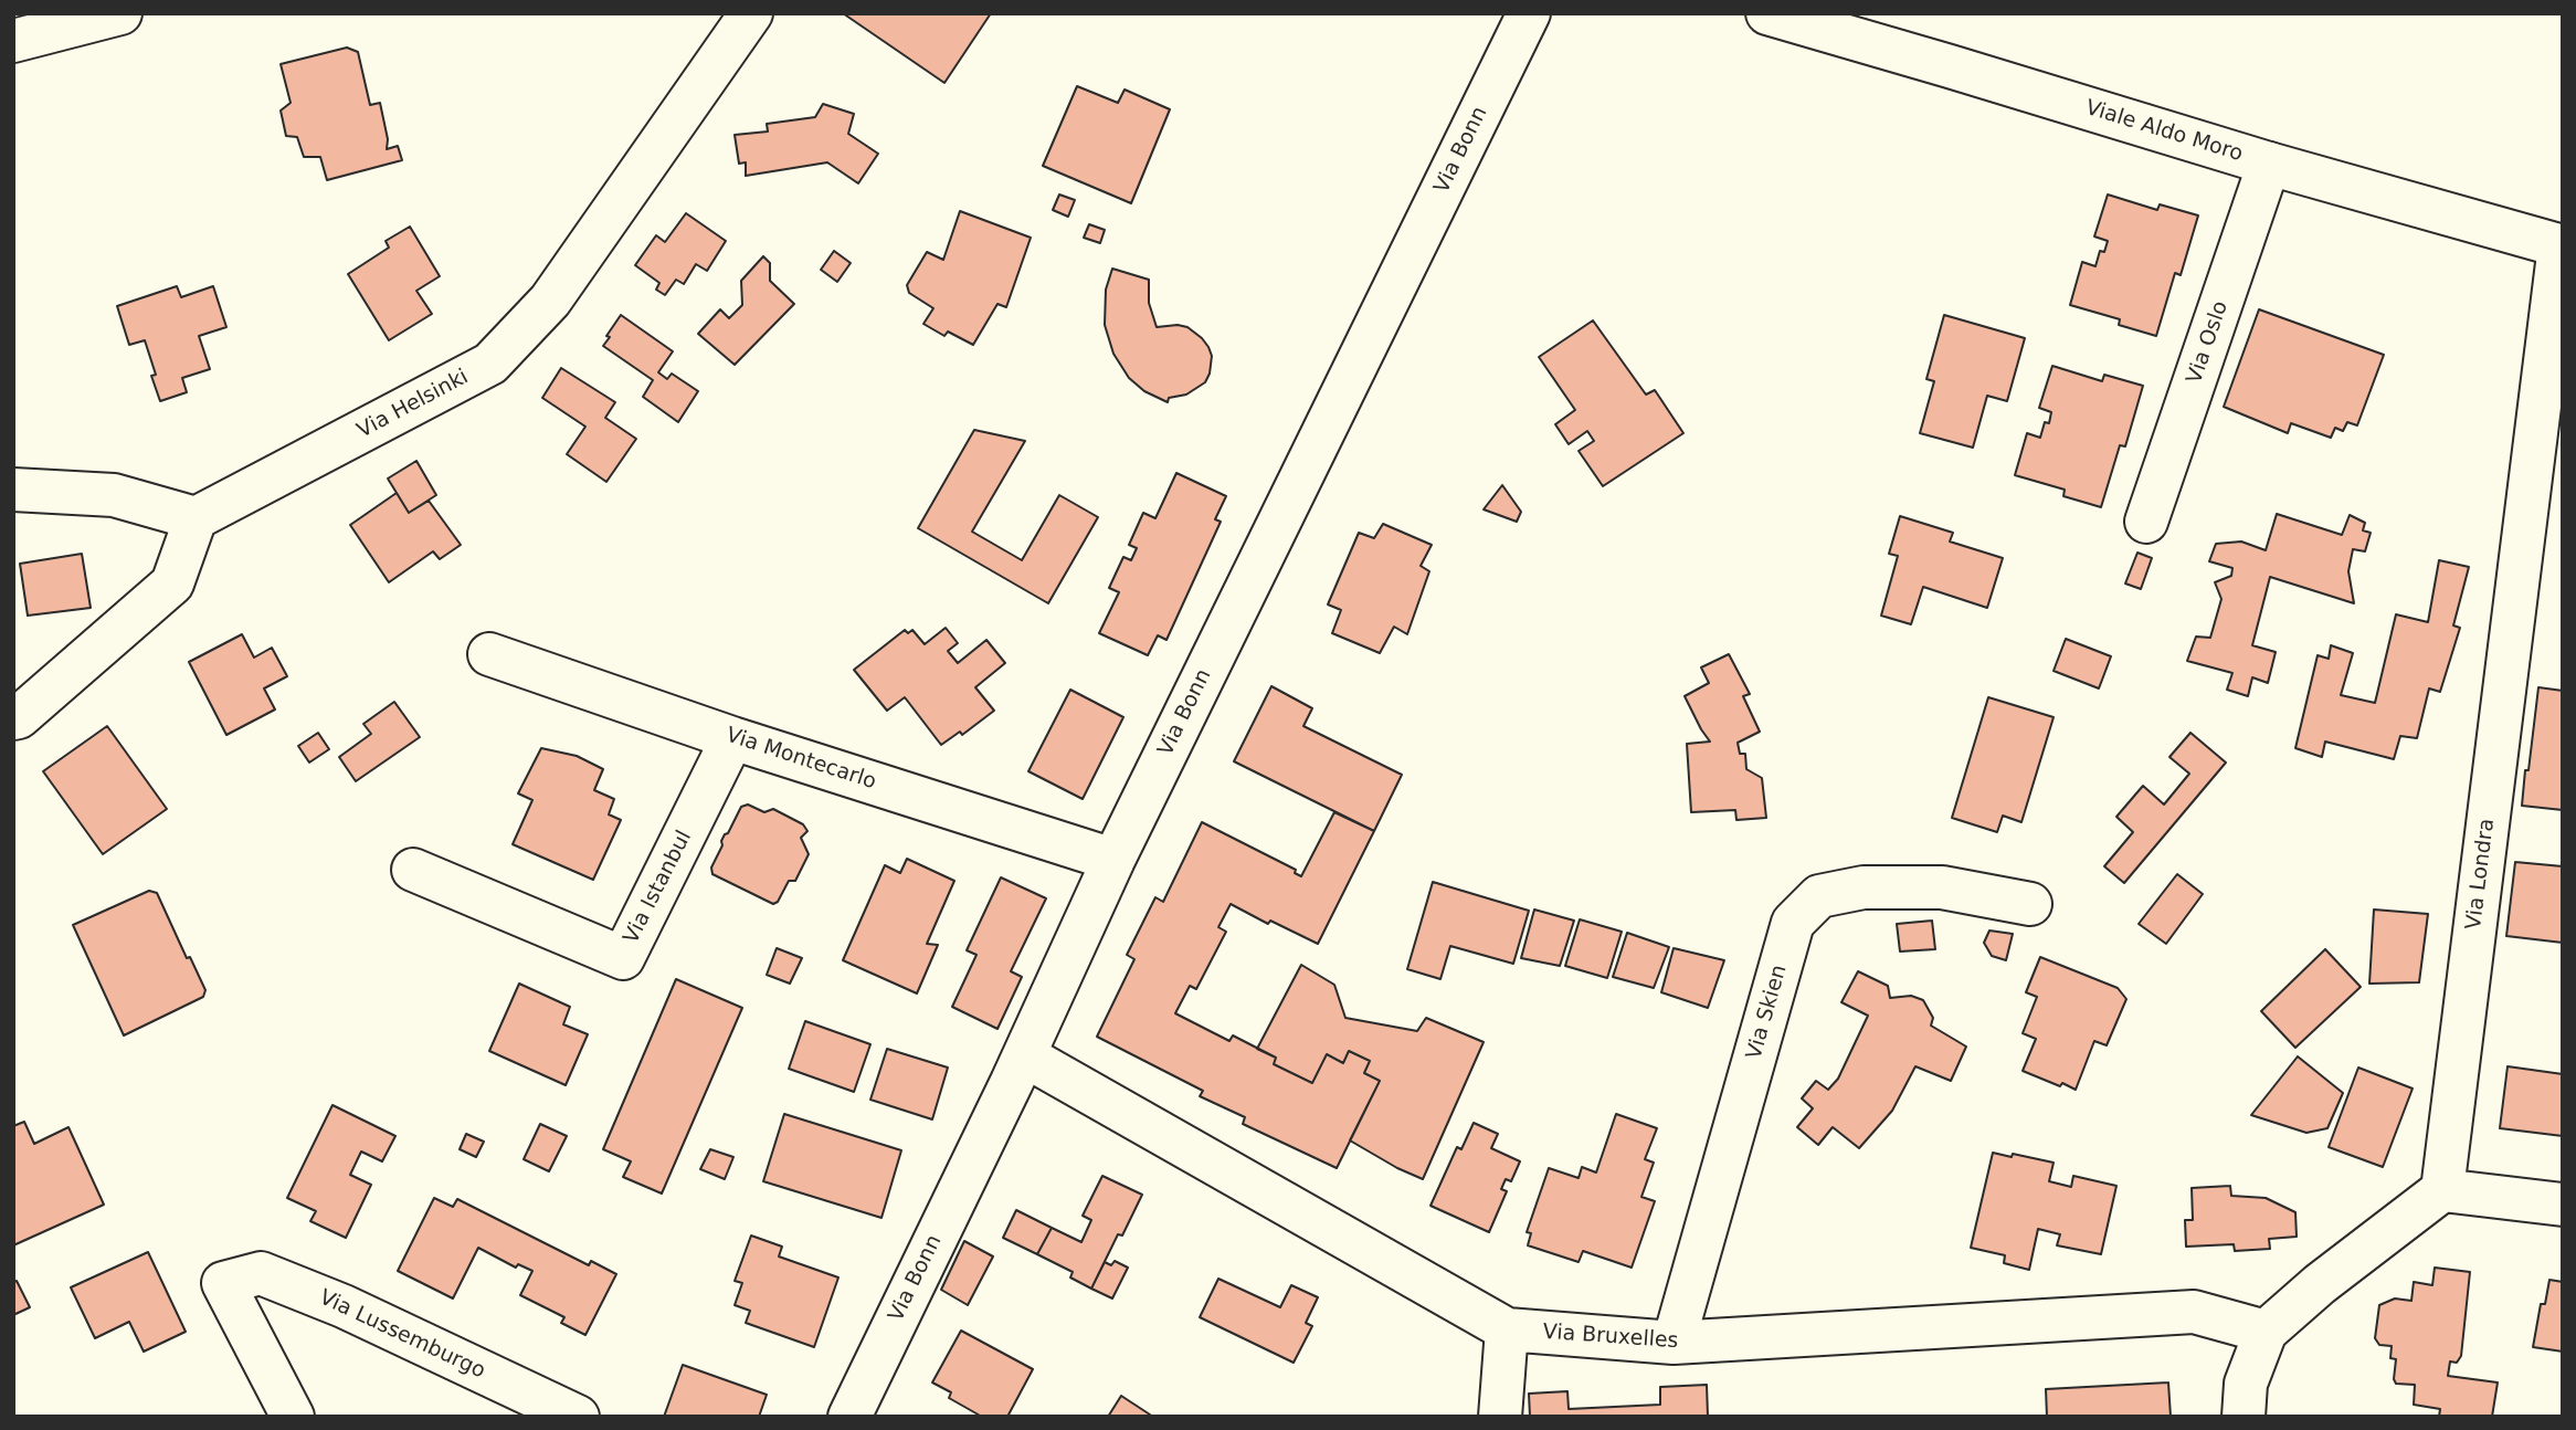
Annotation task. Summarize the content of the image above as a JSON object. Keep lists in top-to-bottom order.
{
  "streets": {
    "street": [
      "Viale Aldo Moro",
      "Via Bonn",
      "Via Oslo",
      "Via Helsinki",
      "Via Montecarlo",
      "Via Londra",
      "Via Istanbul",
      "Via Skien",
      "Via Lussemburgo",
      "Via Bruxelles"
    ]
  },
  "crossings": [
    ["Viale Aldo Moro", "Via Oslo"],
    ["Viale Aldo Moro", "Via Londra"],
    ["Via Bonn", "Via Montecarlo"],
    ["Via Bonn", "Via Bruxelles"],
    ["Via Montecarlo", "Via Istanbul"],
    ["Via Skien", "Via Bruxelles"]
  ]
}
